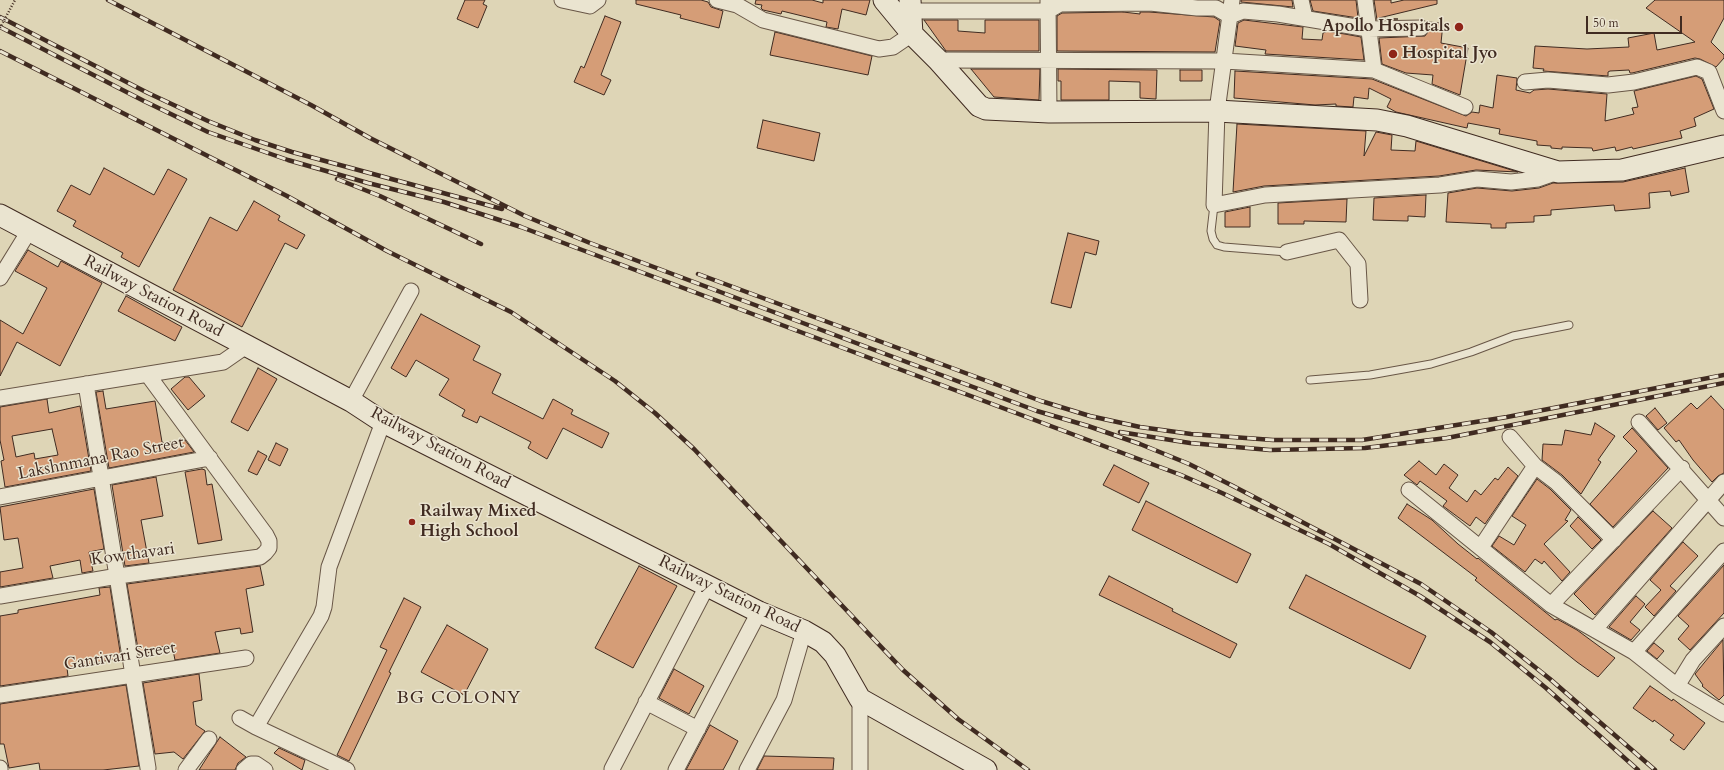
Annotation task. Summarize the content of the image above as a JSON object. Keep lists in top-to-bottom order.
{
  "streets": {
    "street": [
      "Railway Station Road",
      "Lakshnmana Rao Street",
      "Kowthavari",
      "Gantivari Street"
    ]
  },
  "crossings": [
    ["Lakshnmana Rao Street", "Kowthavari"]
  ],
  "districts": ["BG COLONY"],
  "places": ["Apollo Hospitals", "Hospital Jyo", "Railway Mixed High School"],
  "scale_bar": "50 m"
}
